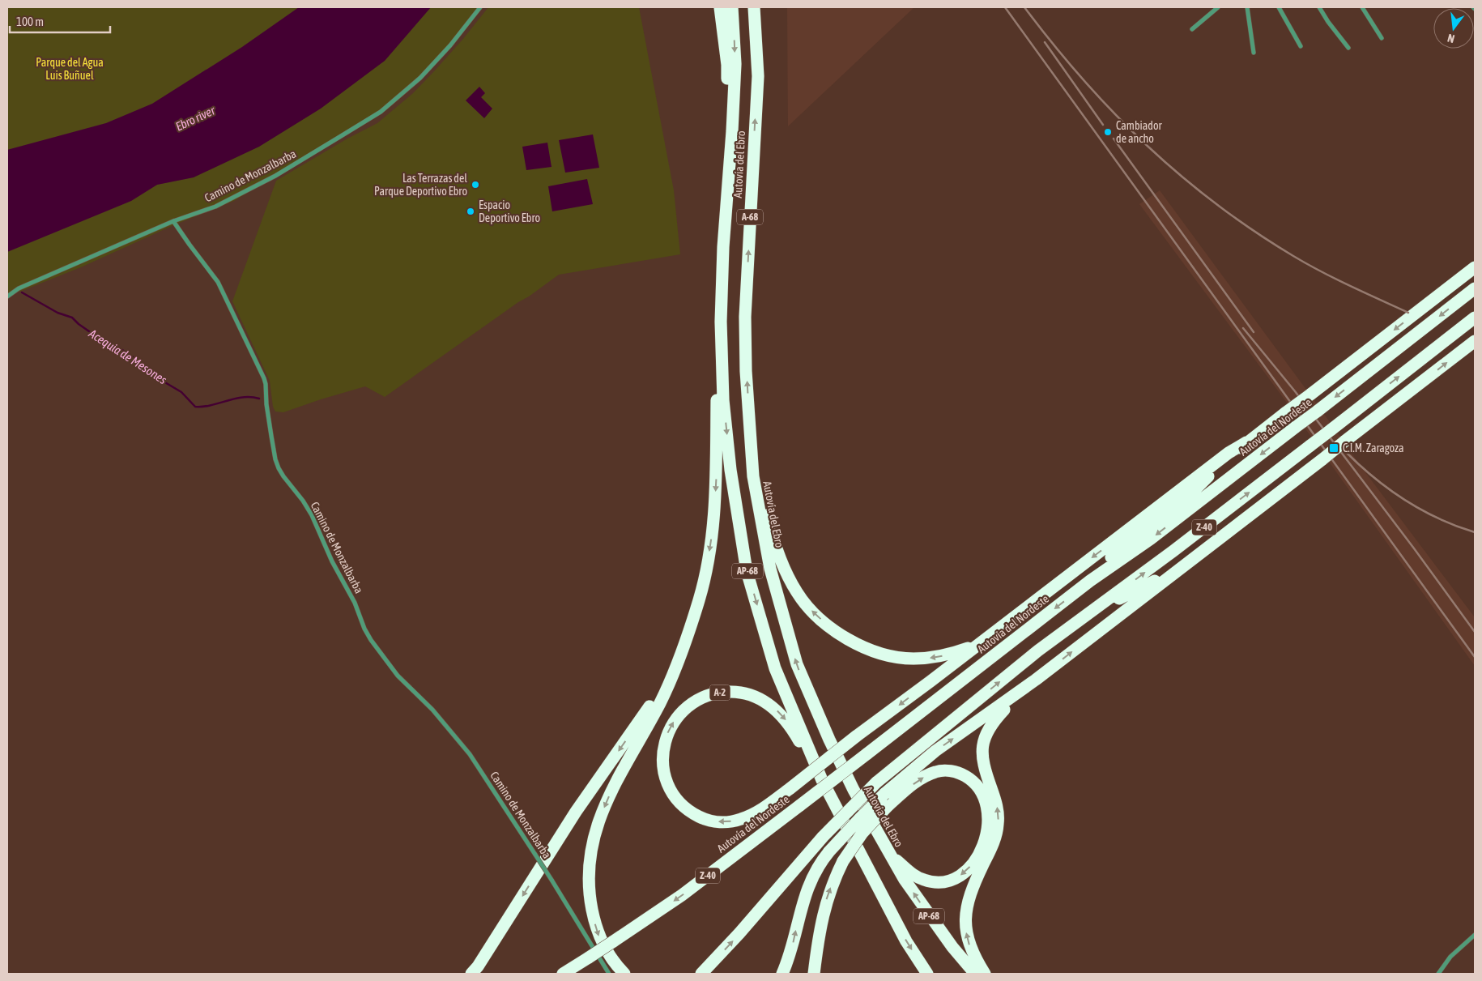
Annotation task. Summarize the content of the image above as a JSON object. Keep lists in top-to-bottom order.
{
  "streets": {
    "highway": [
      "Autovía del Ebro",
      "A-68",
      "Autovía del Nordeste",
      "Z-40",
      "AP-68",
      "A-2"
    ],
    "street": ["Camino de Monzalbarba"]
  },
  "crossings": [
    ["Autovía del Ebro", "A-2"]
  ],
  "water": ["Ebro river", "Acequia de Mesones"],
  "parks": ["Parque del Agua Luis Buñuel"],
  "places": {
    "other": ["Cambiador de ancho", "Las Terrazas del Parque Deportivo Ebro", "Espacio Deportivo Ebro"],
    "transit": ["C.I.M. Zaragoza"]
  },
  "scale_bar": "100 m",
  "north": "bottom"
}
